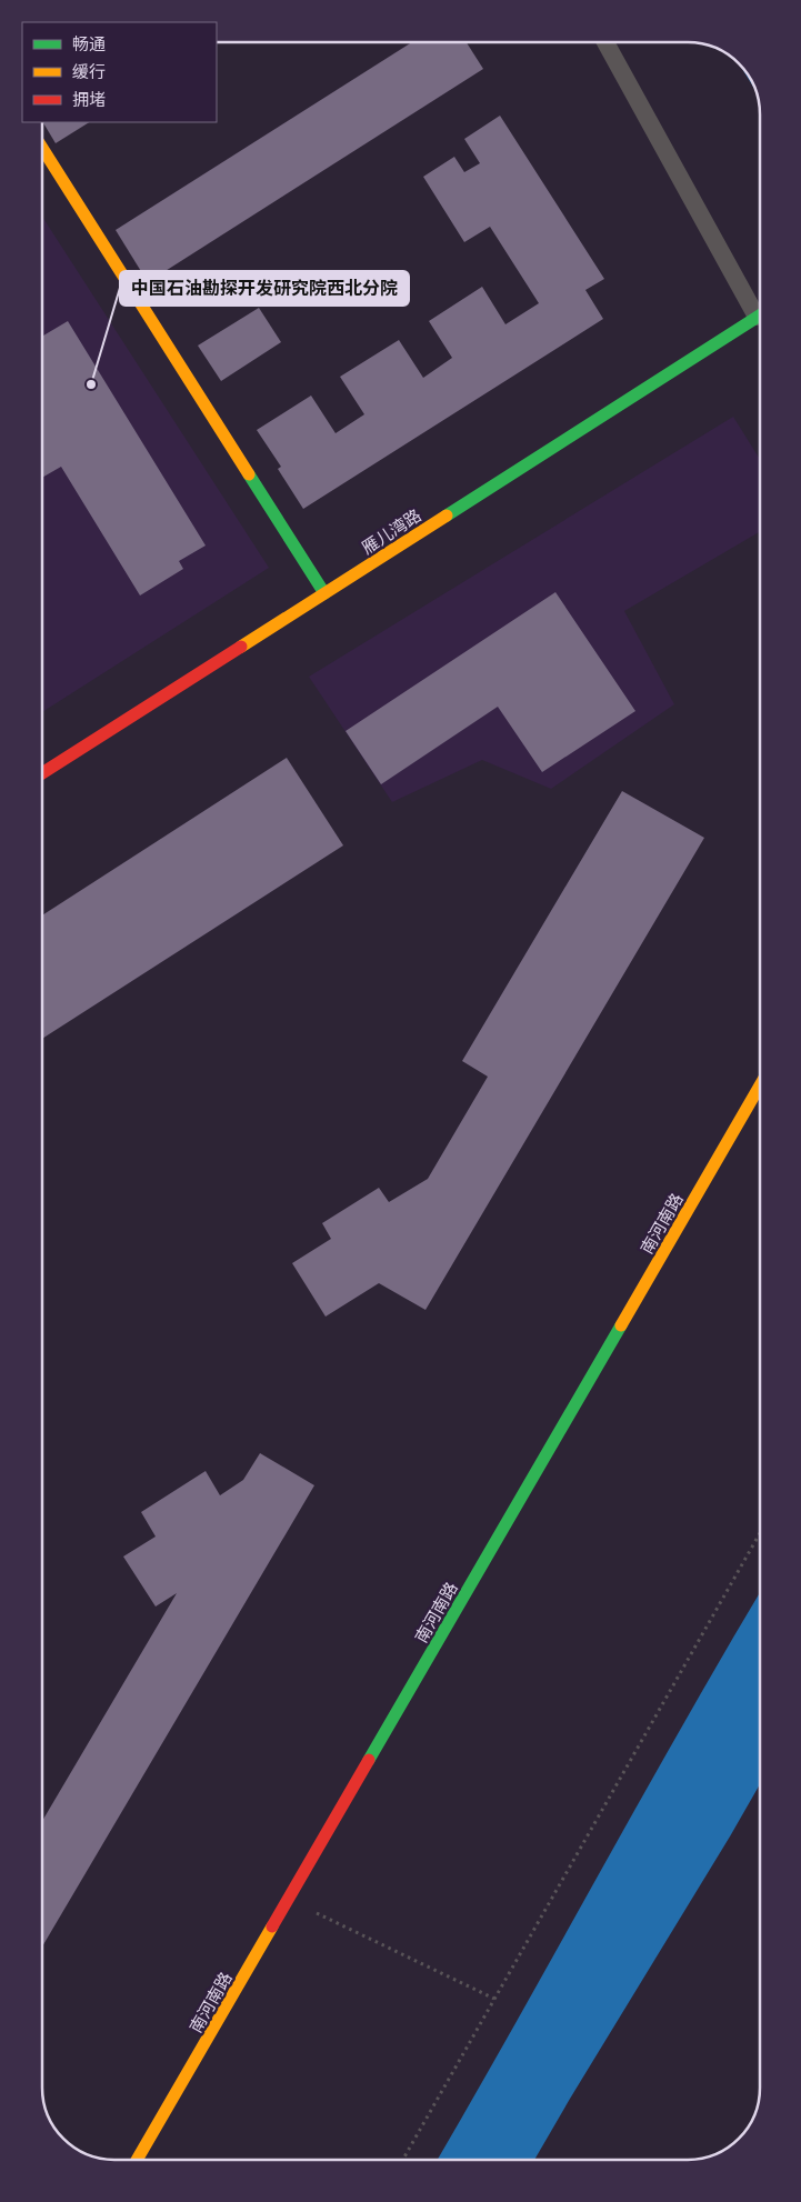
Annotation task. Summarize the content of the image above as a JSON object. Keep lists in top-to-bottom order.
{
  "streets": {
    "street": ["雁儿湾路", "南河南路"]
  },
  "places": ["中国石油勘探开发研究院西北分院"],
  "legend": ["畅通", "缓行", "拥堵"]
}
